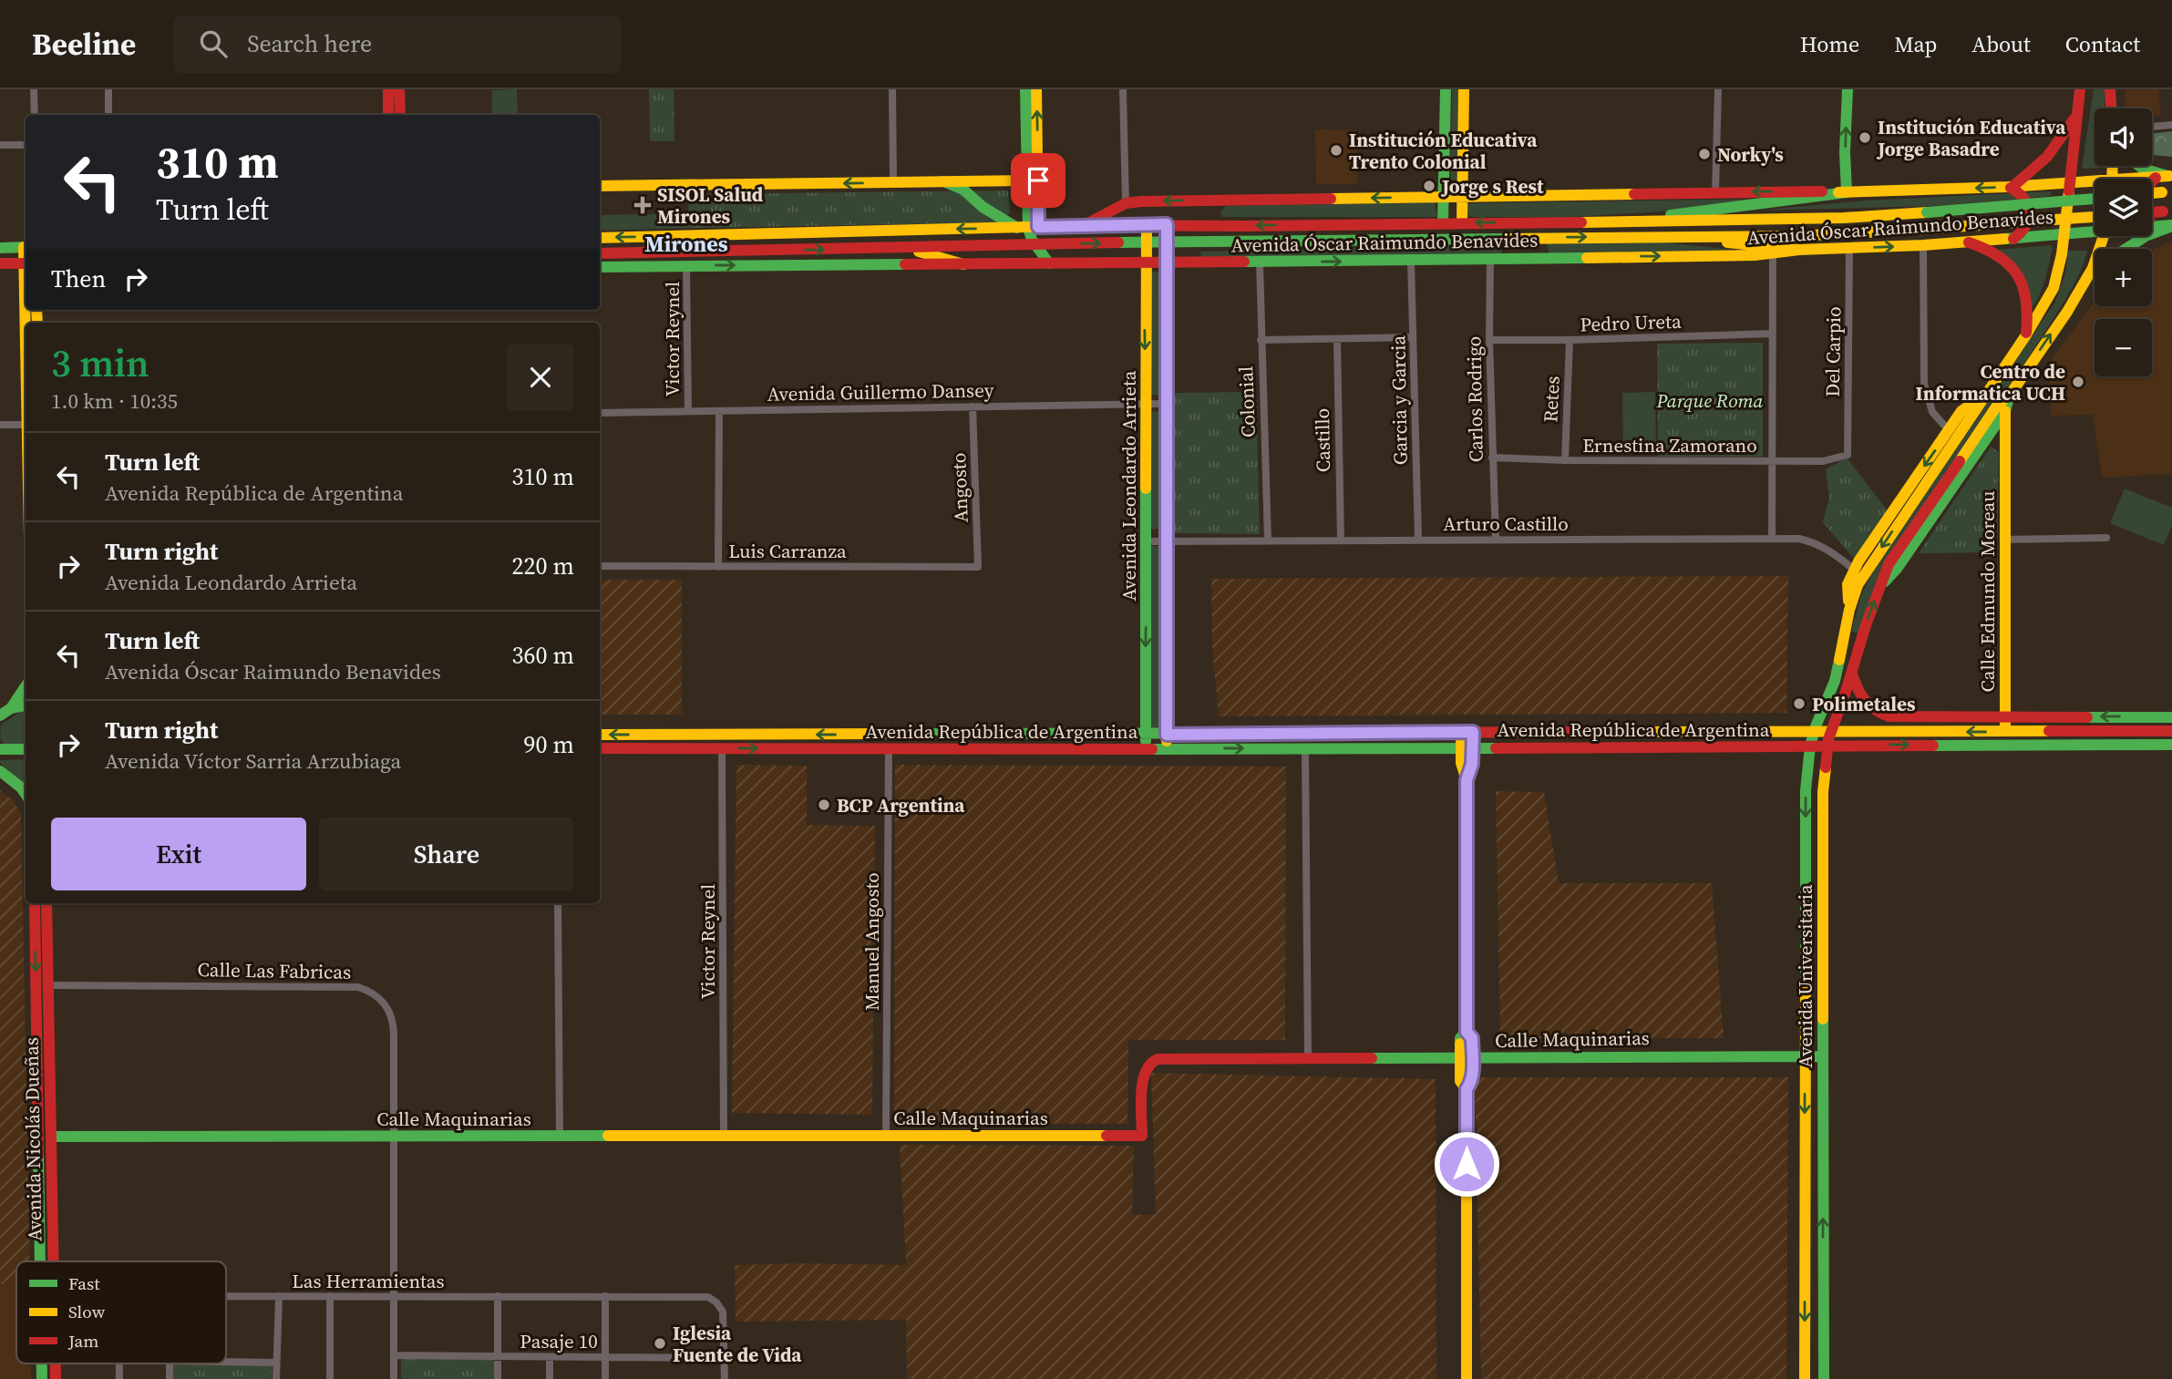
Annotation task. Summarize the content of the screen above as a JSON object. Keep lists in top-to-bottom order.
{
  "streets": {
    "main road": [
      "Avenida Óscar Raimundo Benavides",
      "Avenida Leondardo Arrieta",
      "Calle Edmundo Moreau",
      "Avenida República de Argentina",
      "Avenida Universitaria",
      "Calle Maquinarias",
      "Avenida Nicolás Dueñas"
    ],
    "street": [
      "Pedro Ureta",
      "Victor Reynel",
      "Del Carpio",
      "Avenida Guillermo Dansey",
      "Carlos Rodrigo",
      "Retes",
      "Garcia y Garcia",
      "Colonial",
      "Castillo",
      "Ernestina Zamorano",
      "Angosto",
      "Arturo Castillo",
      "Luis Carranza",
      "Manuel Angosto",
      "Calle Las Fabricas",
      "Las Herramientas",
      "Pasaje 10"
    ]
  },
  "crossings": [
    ["Avenida Óscar Raimundo Benavides", "Victor Reynel"],
    ["Avenida Óscar Raimundo Benavides", "Del Carpio"],
    ["Avenida Óscar Raimundo Benavides", "Carlos Rodrigo"],
    ["Avenida Óscar Raimundo Benavides", "Garcia y Garcia"],
    ["Avenida Óscar Raimundo Benavides", "Colonial"],
    ["Avenida Óscar Raimundo Benavides", "Avenida Leondardo Arrieta"],
    ["Avenida Óscar Raimundo Benavides", "Avenida Universitaria"],
    ["Pedro Ureta", "Carlos Rodrigo"],
    ["Pedro Ureta", "Retes"],
    ["Victor Reynel", "Avenida Guillermo Dansey"],
    ["Victor Reynel", "Avenida República de Argentina"],
    ["Victor Reynel", "Calle Maquinarias"],
    ["Del Carpio", "Ernestina Zamorano"],
    ["Avenida Guillermo Dansey", "Avenida Leondardo Arrieta"],
    ["Avenida Guillermo Dansey", "Angosto"],
    ["Carlos Rodrigo", "Ernestina Zamorano"],
    ["Carlos Rodrigo", "Arturo Castillo"],
    ["Retes", "Ernestina Zamorano"],
    ["Garcia y Garcia", "Arturo Castillo"],
    ["Colonial", "Arturo Castillo"],
    ["Castillo", "Arturo Castillo"],
    ["Avenida Leondardo Arrieta", "Arturo Castillo"],
    ["Avenida Leondardo Arrieta", "Avenida República de Argentina"],
    ["Angosto", "Luis Carranza"],
    ["Arturo Castillo", "Avenida Universitaria"],
    ["Calle Edmundo Moreau", "Avenida República de Argentina"],
    ["Calle Edmundo Moreau", "Avenida Universitaria"],
    ["Avenida República de Argentina", "Manuel Angosto"],
    ["Avenida República de Argentina", "Avenida Universitaria"],
    ["Manuel Angosto", "Calle Maquinarias"],
    ["Calle Las Fabricas", "Calle Maquinarias"],
    ["Calle Las Fabricas", "Avenida Nicolás Dueñas"],
    ["Calle Las Fabricas", "Las Herramientas"],
    ["Calle Las Fabricas", "Pasaje 10"],
    ["Avenida Universitaria", "Calle Maquinarias"],
    ["Calle Maquinarias", "Avenida Nicolás Dueñas"],
    ["Las Herramientas", "Pasaje 10"]
  ],
  "districts": ["Mirones"],
  "parks": ["Parque Roma"],
  "places": {
    "other": [
      "Institución Educativa Jorge Basadre",
      "Institución Educativa Trento Colonial",
      "Norky's",
      "Jorge s Rest",
      "Centro de Informatica UCH",
      "Polimetales",
      "BCP Argentina",
      "Iglesia Fuente de Vida"
    ],
    "health": ["SISOL Salud Mirones"]
  },
  "legend": ["Fast", "Slow", "Jam"],
  "page": {
    "header": "Beeline",
    "search": "Search here",
    "nav": [
      "Home",
      "Map",
      "About",
      "Contact"
    ],
    "map_buttons": ["+", "−"],
    "turn": ["310 m", "Turn left"],
    "then": "Then",
    "heading": ["3 min", "1.0 km · 10:35"],
    "list": [
      {
        "name": "Turn left",
        "note": "Avenida República de Argentina",
        "value": "310 m"
      },
      {
        "name": "Turn right",
        "note": "Avenida Leondardo Arrieta",
        "value": "220 m"
      },
      {
        "name": "Turn left",
        "note": "Avenida Óscar Raimundo Benavides",
        "value": "360 m"
      },
      {
        "name": "Turn right",
        "note": "Avenida Víctor Sarria Arzubiaga",
        "value": "90 m"
      }
    ],
    "buttons": ["Exit", "Share"]
  }
}
